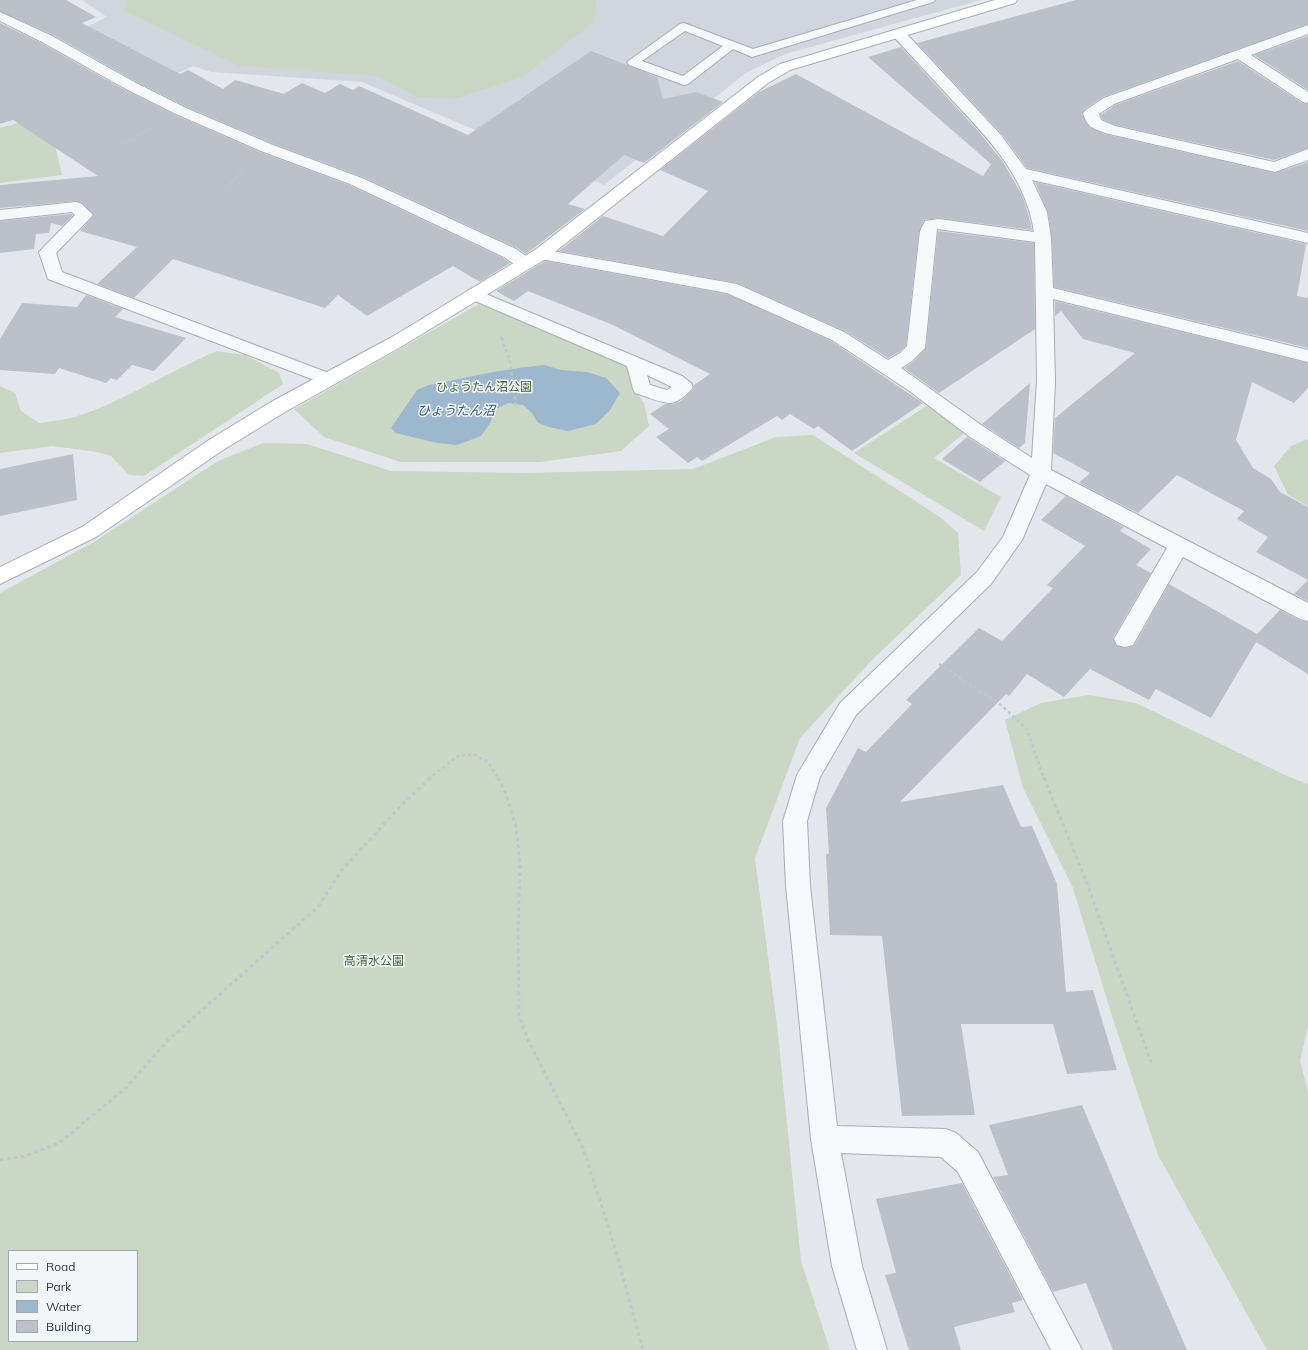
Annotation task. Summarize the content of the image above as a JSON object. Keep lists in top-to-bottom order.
{
  "water": ["ひょうたん沼"],
  "parks": ["ひょうたん沼公園", "高清水公園"],
  "legend": [
    "Road",
    "Park",
    "Water",
    "Building"
  ]
}
